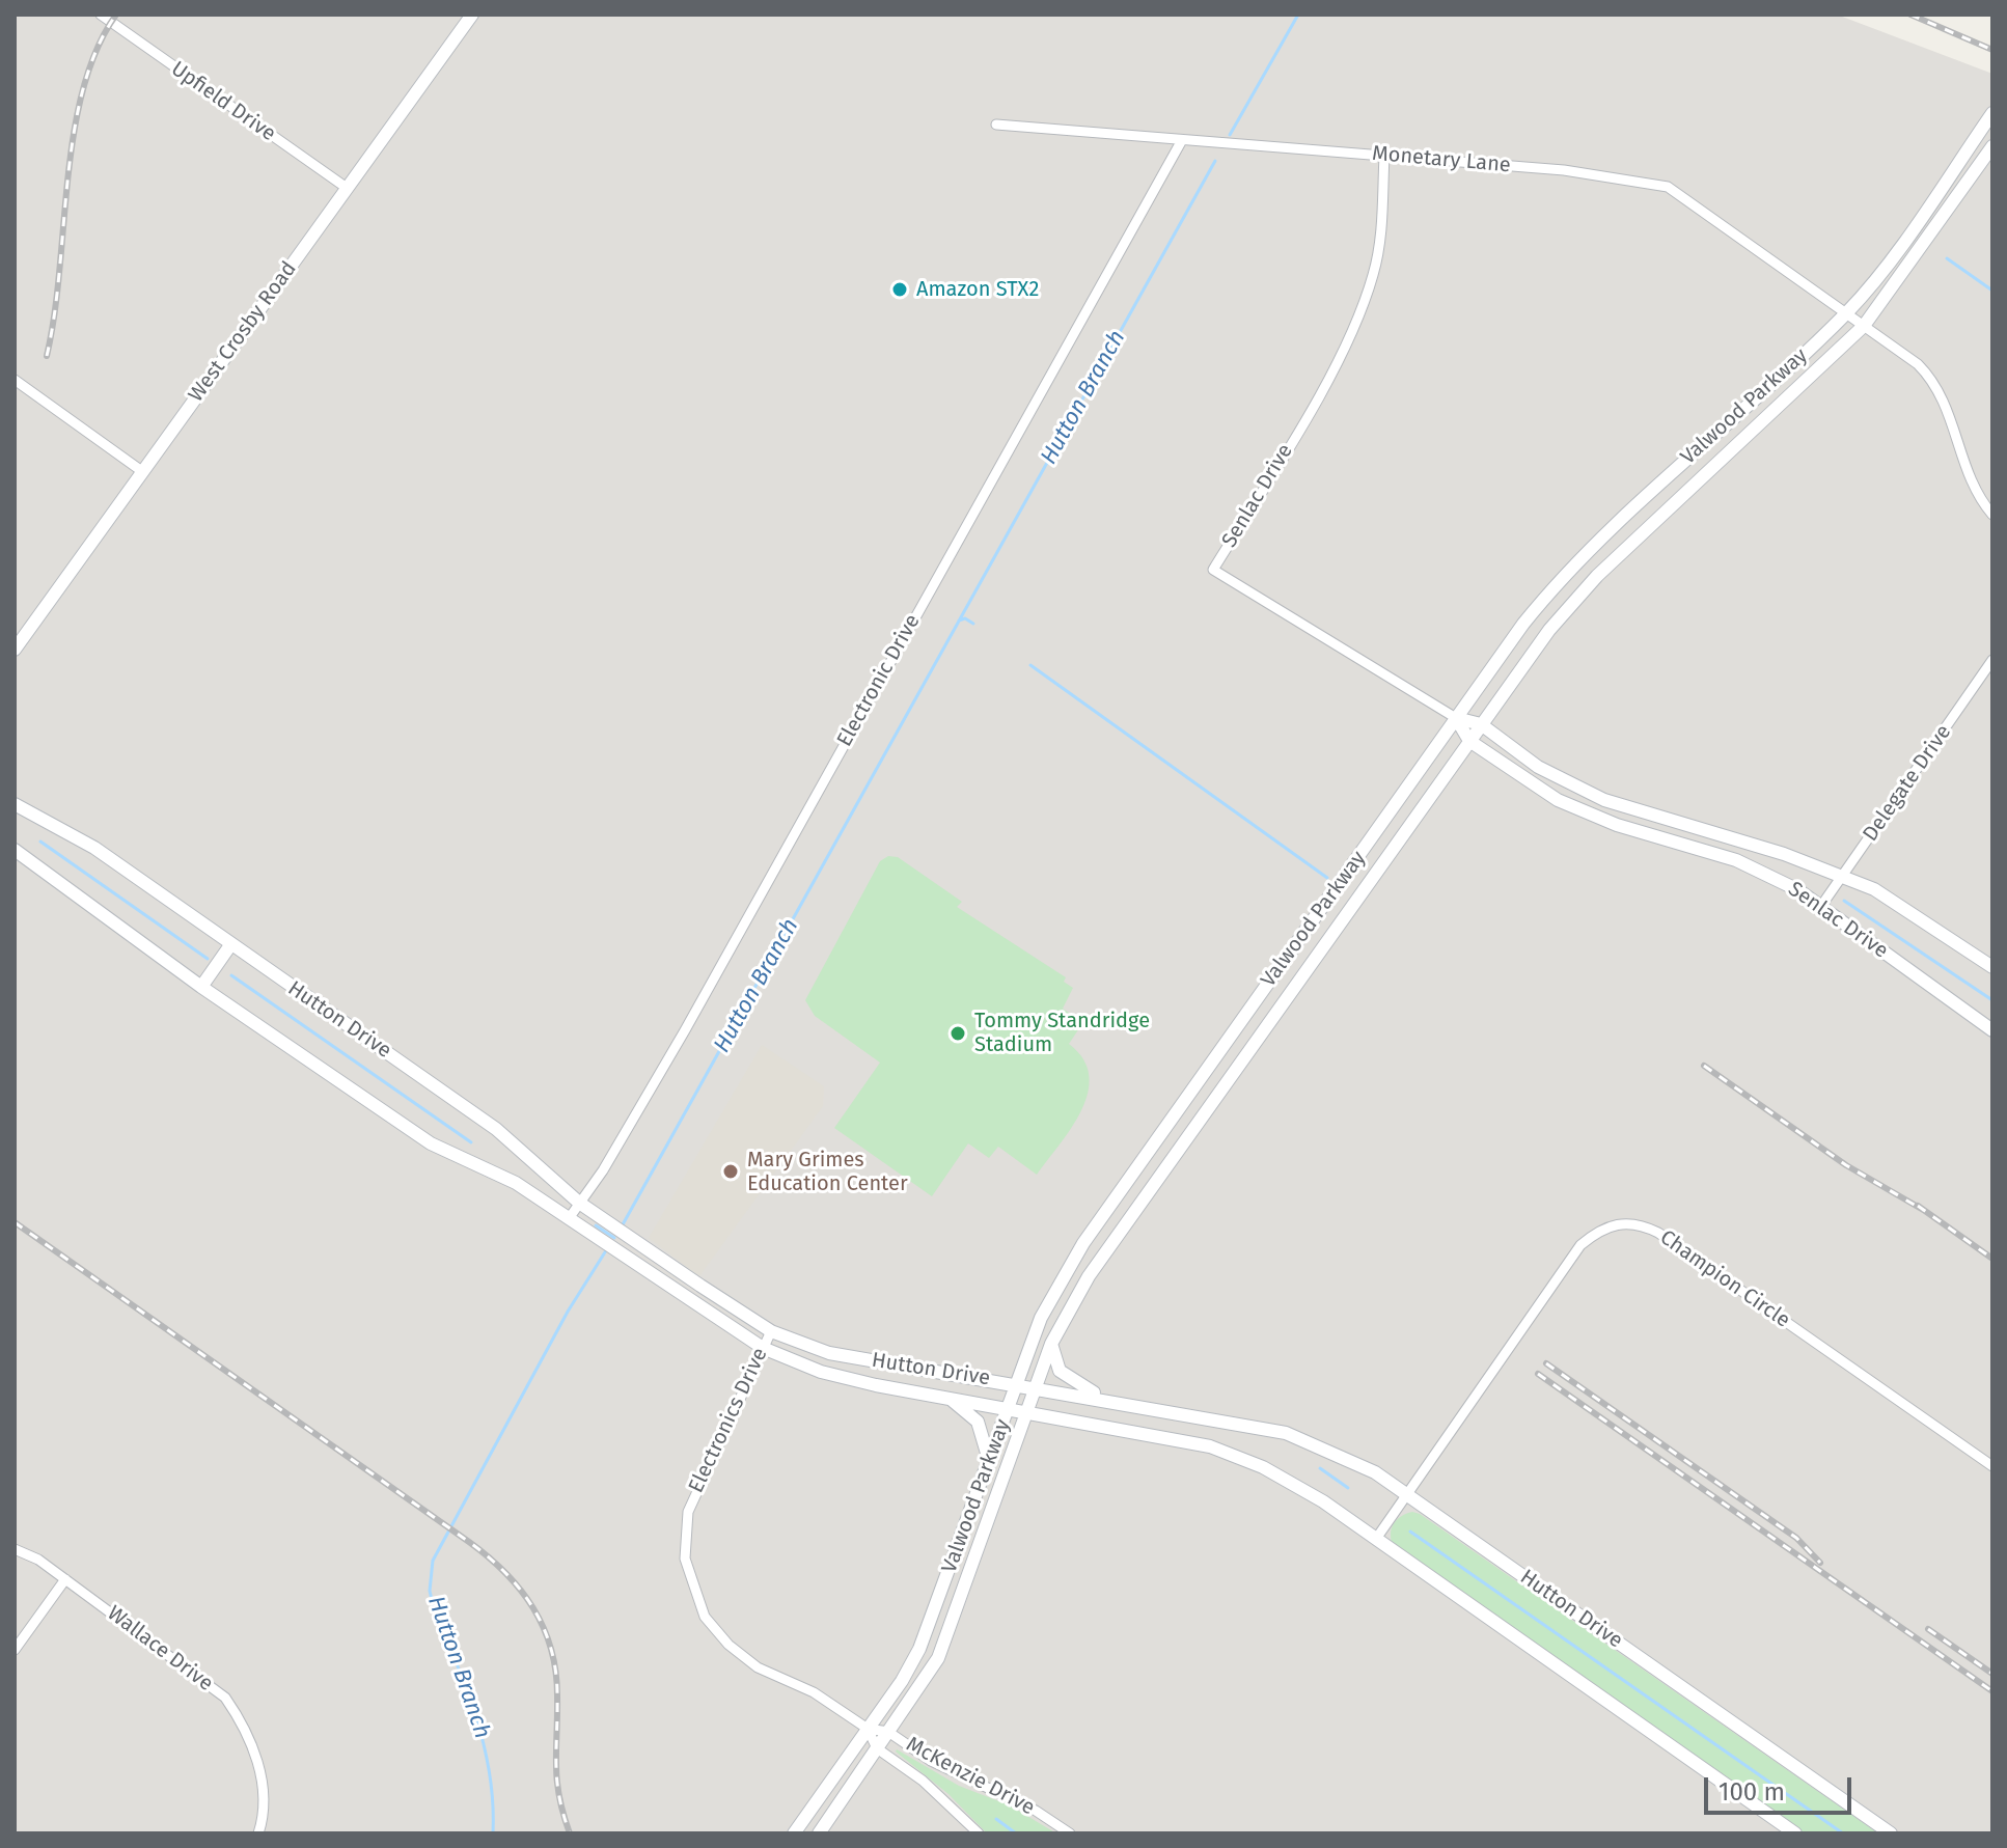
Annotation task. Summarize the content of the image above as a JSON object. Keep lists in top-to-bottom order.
{
  "streets": {
    "street": [
      "Upfield Drive",
      "Monetary Lane",
      "West Crosby Road",
      "Valwood Parkway",
      "Senlac Drive",
      "Electronic Drive",
      "Delegate Drive",
      "Hutton Drive",
      "Champion Circle",
      "Electronics Drive",
      "Wallace Drive",
      "McKenzie Drive"
    ]
  },
  "crossings": [
    ["Upfield Drive", "West Crosby Road"],
    ["Monetary Lane", "Valwood Parkway"],
    ["Monetary Lane", "Senlac Drive"],
    ["Monetary Lane", "Electronic Drive"],
    ["Valwood Parkway", "Senlac Drive"],
    ["Valwood Parkway", "Hutton Drive"],
    ["Valwood Parkway", "McKenzie Drive"],
    ["Senlac Drive", "Delegate Drive"],
    ["Electronic Drive", "Hutton Drive"],
    ["Hutton Drive", "Champion Circle"],
    ["Hutton Drive", "Electronics Drive"],
    ["Electronics Drive", "McKenzie Drive"]
  ],
  "water": ["Hutton Branch"],
  "places": ["Amazon STX2", "Tommy Standridge Stadium", "Mary Grimes Education Center"],
  "scale_bar": "100 m"
}
